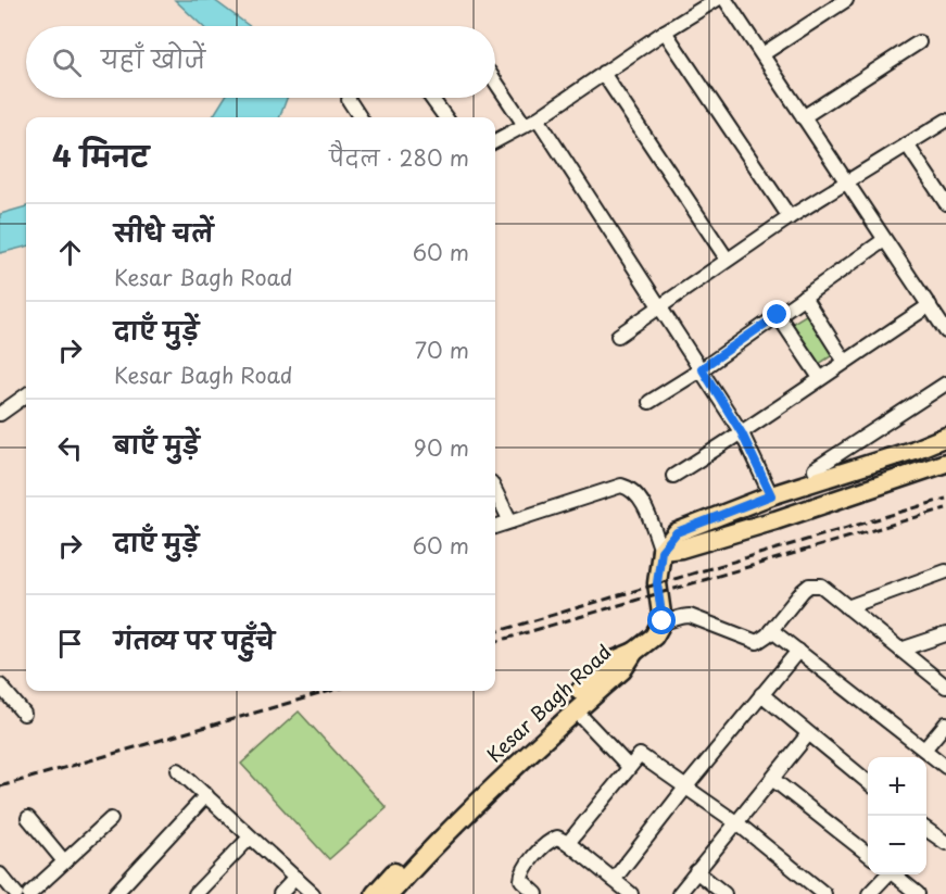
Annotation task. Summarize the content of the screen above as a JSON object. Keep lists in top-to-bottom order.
{
  "streets": {
    "main road": ["Kesar Bagh Road"]
  },
  "page": {
    "search": "यहाँ खोजें",
    "heading": ["4 मिनट", "पैदल · 280 m"],
    "list": [
      ["सीधे चलें", "Kesar Bagh Road", "60 m"],
      ["दाएँ मुड़ें", "Kesar Bagh Road", "70 m"],
      ["बाएँ मुड़ें", "90 m"],
      ["दाएँ मुड़ें", "60 m"],
      "गंतव्य पर पहुँचे"
    ],
    "map_buttons": ["+", "−"]
  }
}
